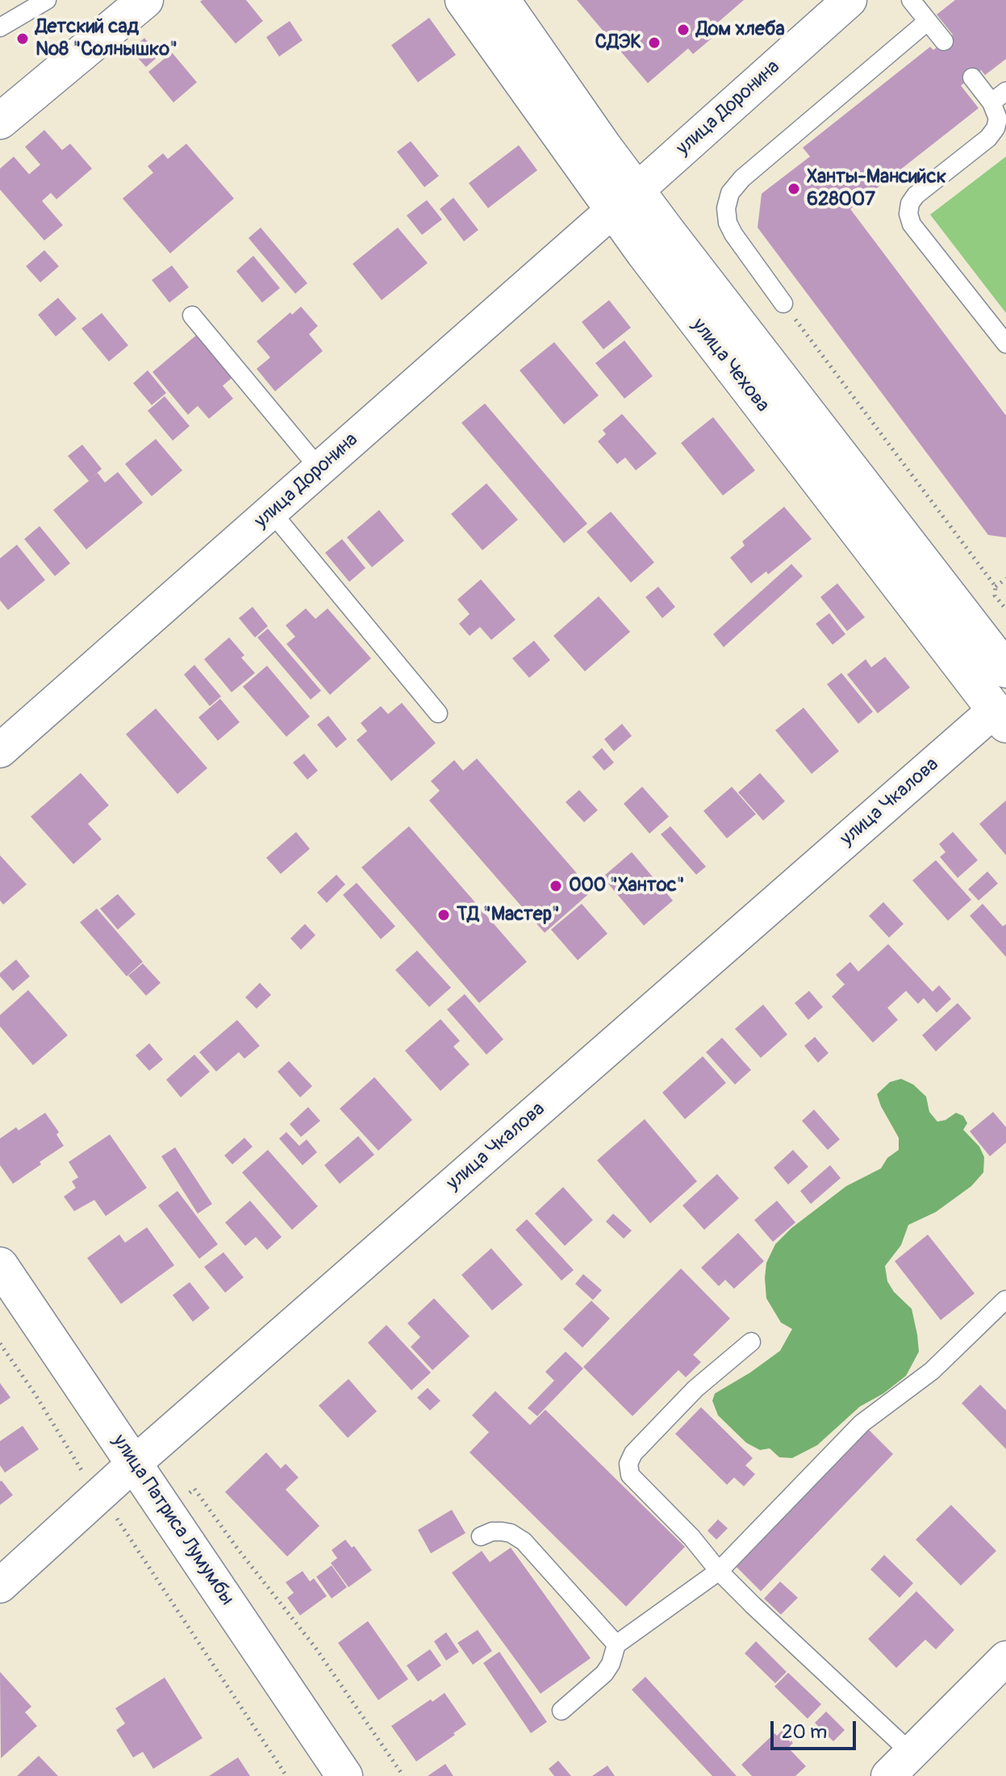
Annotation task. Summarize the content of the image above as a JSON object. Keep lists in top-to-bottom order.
{
  "streets": {
    "main road": ["улица Чехова", "улица Патриса Лумумбы"],
    "street": ["улица Доронина", "улица Чкалова"]
  },
  "crossings": [
    ["улица Доронина", "улица Чехова"],
    ["улица Чехова", "улица Чкалова"],
    ["улица Чкалова", "улица Патриса Лумумбы"]
  ],
  "places": [
    "Дом хлеба",
    "Детский сад №8 \"Солнышко\"",
    "СДЭК",
    "Ханты-Мансийск 628007",
    "ООО \"Хантос\"",
    "ТД \"Мастер\""
  ],
  "scale_bar": "20 m"
}
